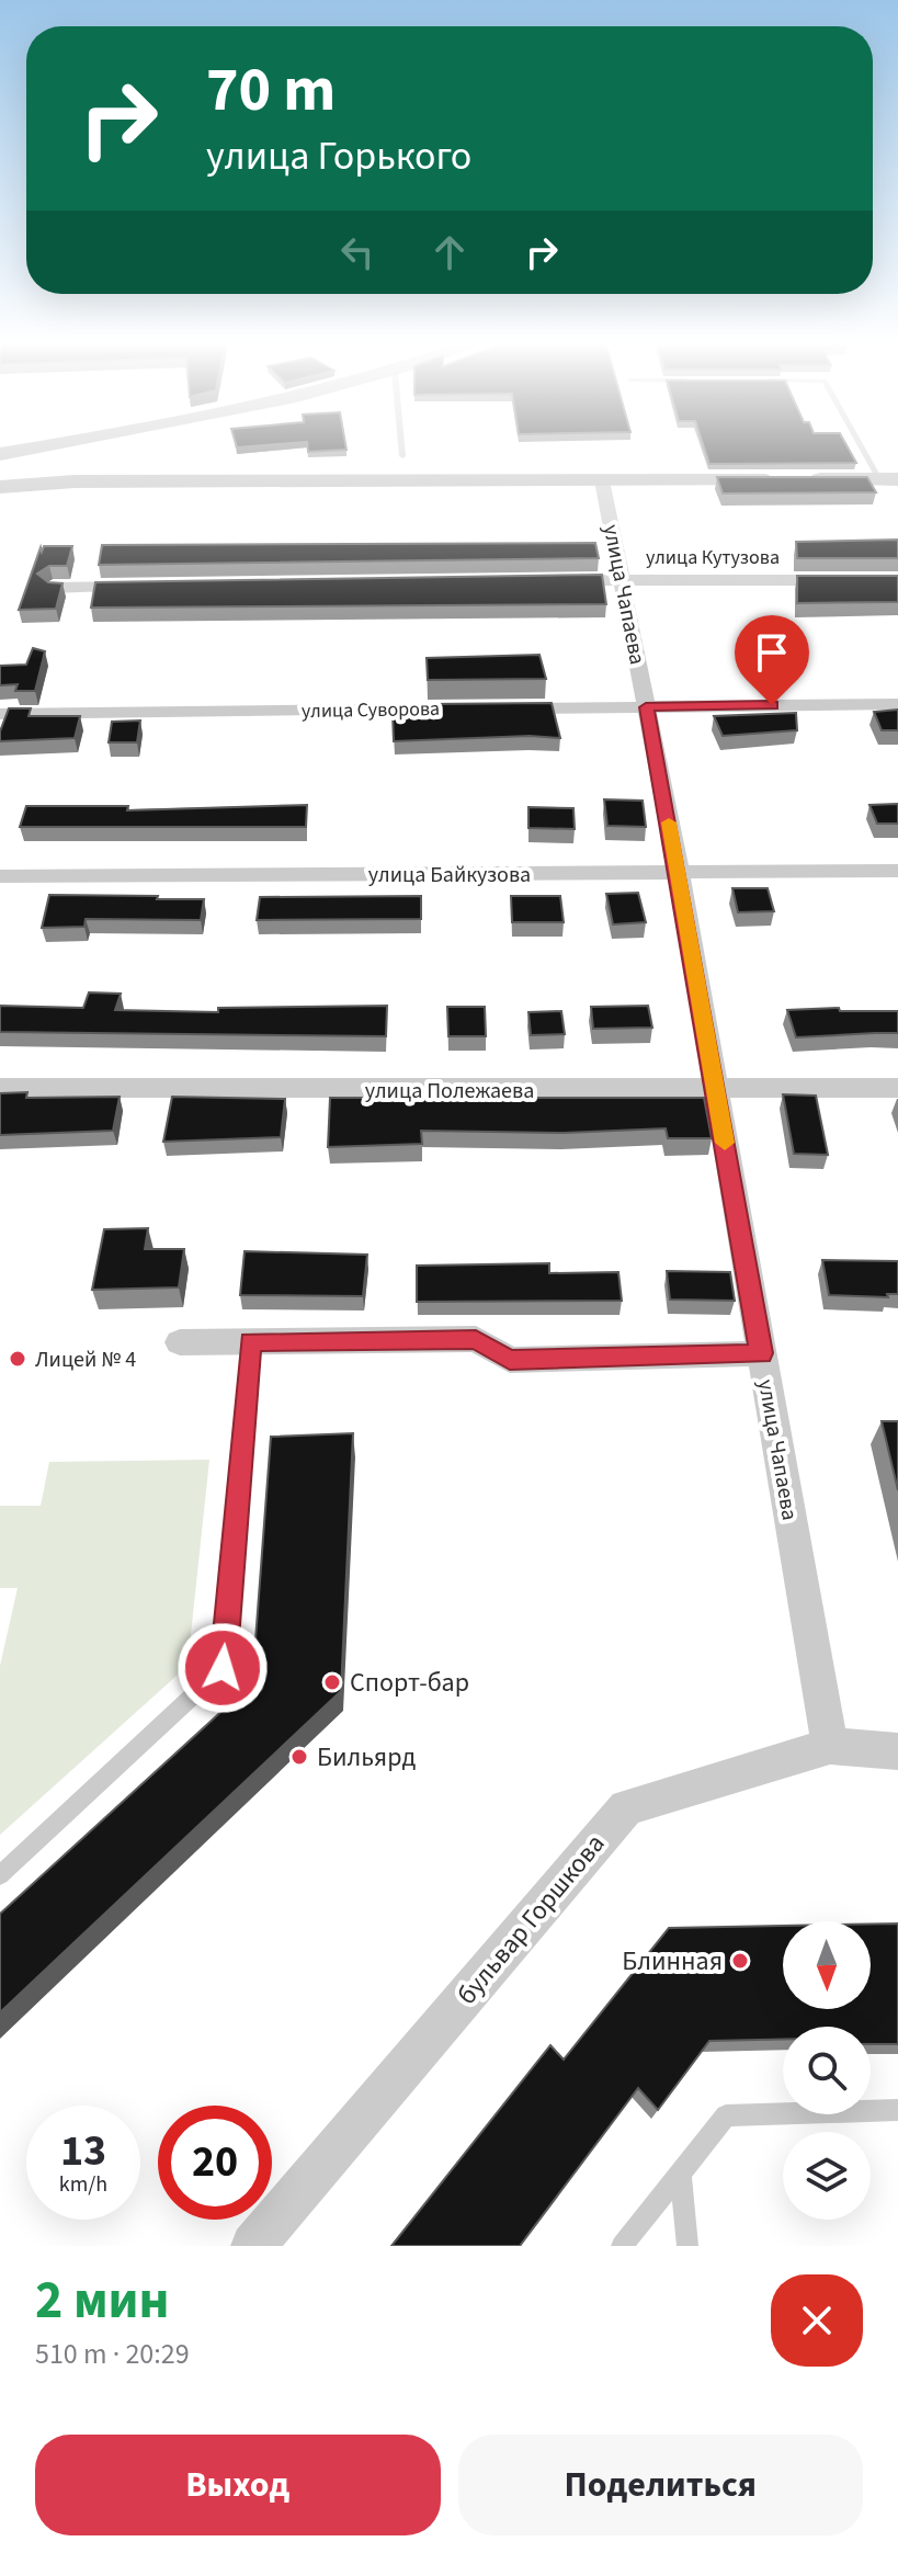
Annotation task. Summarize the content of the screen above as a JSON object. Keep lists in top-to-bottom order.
{
  "streets": {
    "street": [
      "улица Кутузова",
      "улица Чапаева",
      "улица Суворова",
      "улица Байкузова",
      "улица Полежаева",
      "бульвар Горшкова"
    ]
  },
  "crossings": [
    ["улица Кутузова", "улица Чапаева"],
    ["улица Чапаева", "улица Суворова"],
    ["улица Чапаева", "улица Байкузова"],
    ["улица Чапаева", "улица Полежаева"],
    ["улица Чапаева", "бульвар Горшкова"]
  ],
  "places": [
    "Лицей № 4",
    "Спорт-бар",
    "Бильярд",
    "Блинная"
  ],
  "north": "bottom",
  "page": {
    "turn": ["70 m", "улица Горького"],
    "speed": "13 km/h",
    "limit": "20",
    "heading": ["2 мин", "510 m · 20:29"],
    "buttons": ["Выход", "Поделиться"]
  }
}
